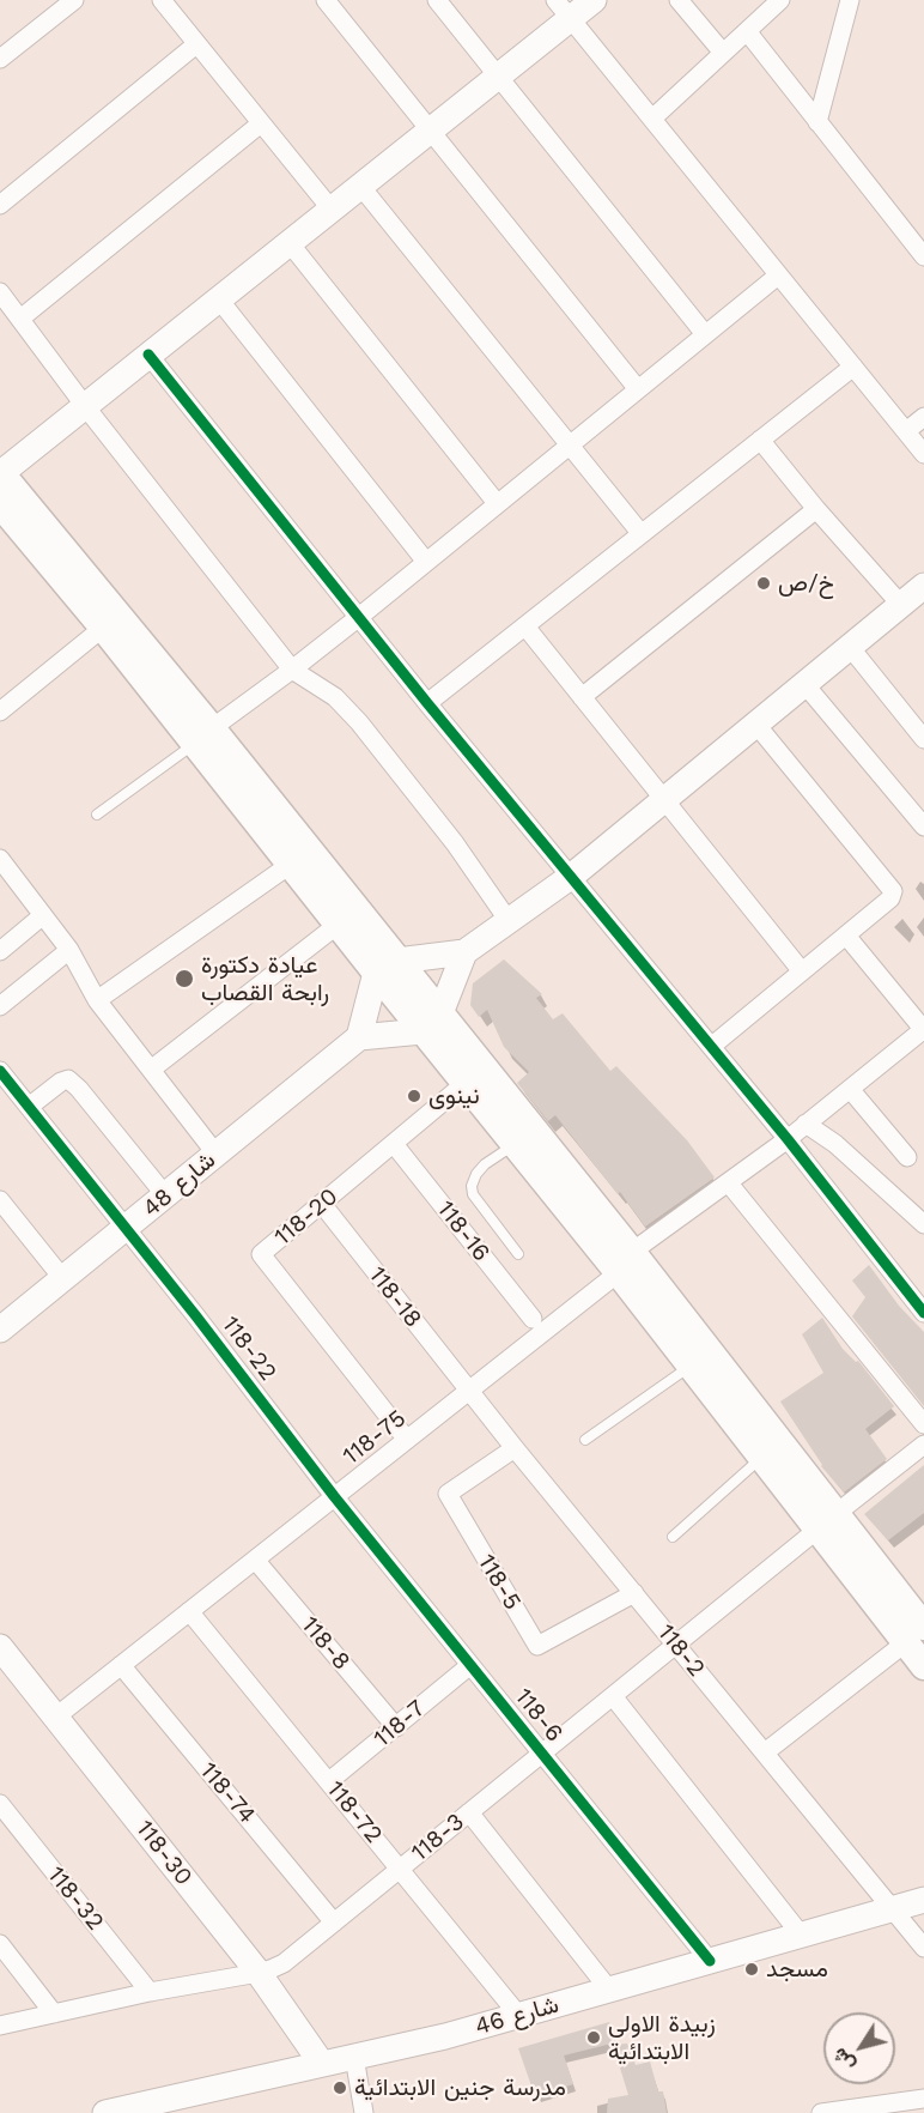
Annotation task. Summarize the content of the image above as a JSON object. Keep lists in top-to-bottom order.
{
  "streets": {
    "street": [
      "شارع 48",
      "118-20",
      "118-16",
      "118-18",
      "118-22",
      "118-75",
      "118-5",
      "118-8",
      "118-2",
      "118-6",
      "118-7",
      "118-74",
      "118-72",
      "118-3",
      "118-30",
      "118-32",
      "شارع 46"
    ]
  },
  "crossings": [
    ["شارع 48", "118-22"],
    ["118-20", "118-16"],
    ["118-20", "118-18"],
    ["118-20", "118-75"],
    ["118-18", "118-75"],
    ["118-18", "118-2"],
    ["118-22", "118-75"],
    ["118-22", "118-6"],
    ["118-75", "118-8"],
    ["118-75", "118-2"],
    ["118-75", "118-6"],
    ["118-75", "118-74"],
    ["118-75", "118-72"],
    ["118-75", "118-30"],
    ["118-5", "118-2"],
    ["118-8", "118-7"],
    ["118-2", "118-3"],
    ["118-2", "شارع 46"],
    ["118-6", "118-7"],
    ["118-6", "118-3"],
    ["118-6", "شارع 46"],
    ["118-7", "118-72"],
    ["118-74", "118-3"],
    ["118-72", "118-3"],
    ["118-72", "شارع 46"],
    ["118-3", "118-30"],
    ["118-3", "118-32"],
    ["118-30", "شارع 46"]
  ],
  "places": [
    "خ/ص",
    "عيادة دكتورة رابحة القصاب",
    "نينوى",
    "مسجد",
    "زبيدة الاولى الابتدائية",
    "مدرسة جنين الابتدائية"
  ],
  "north": "bottom left"
}
